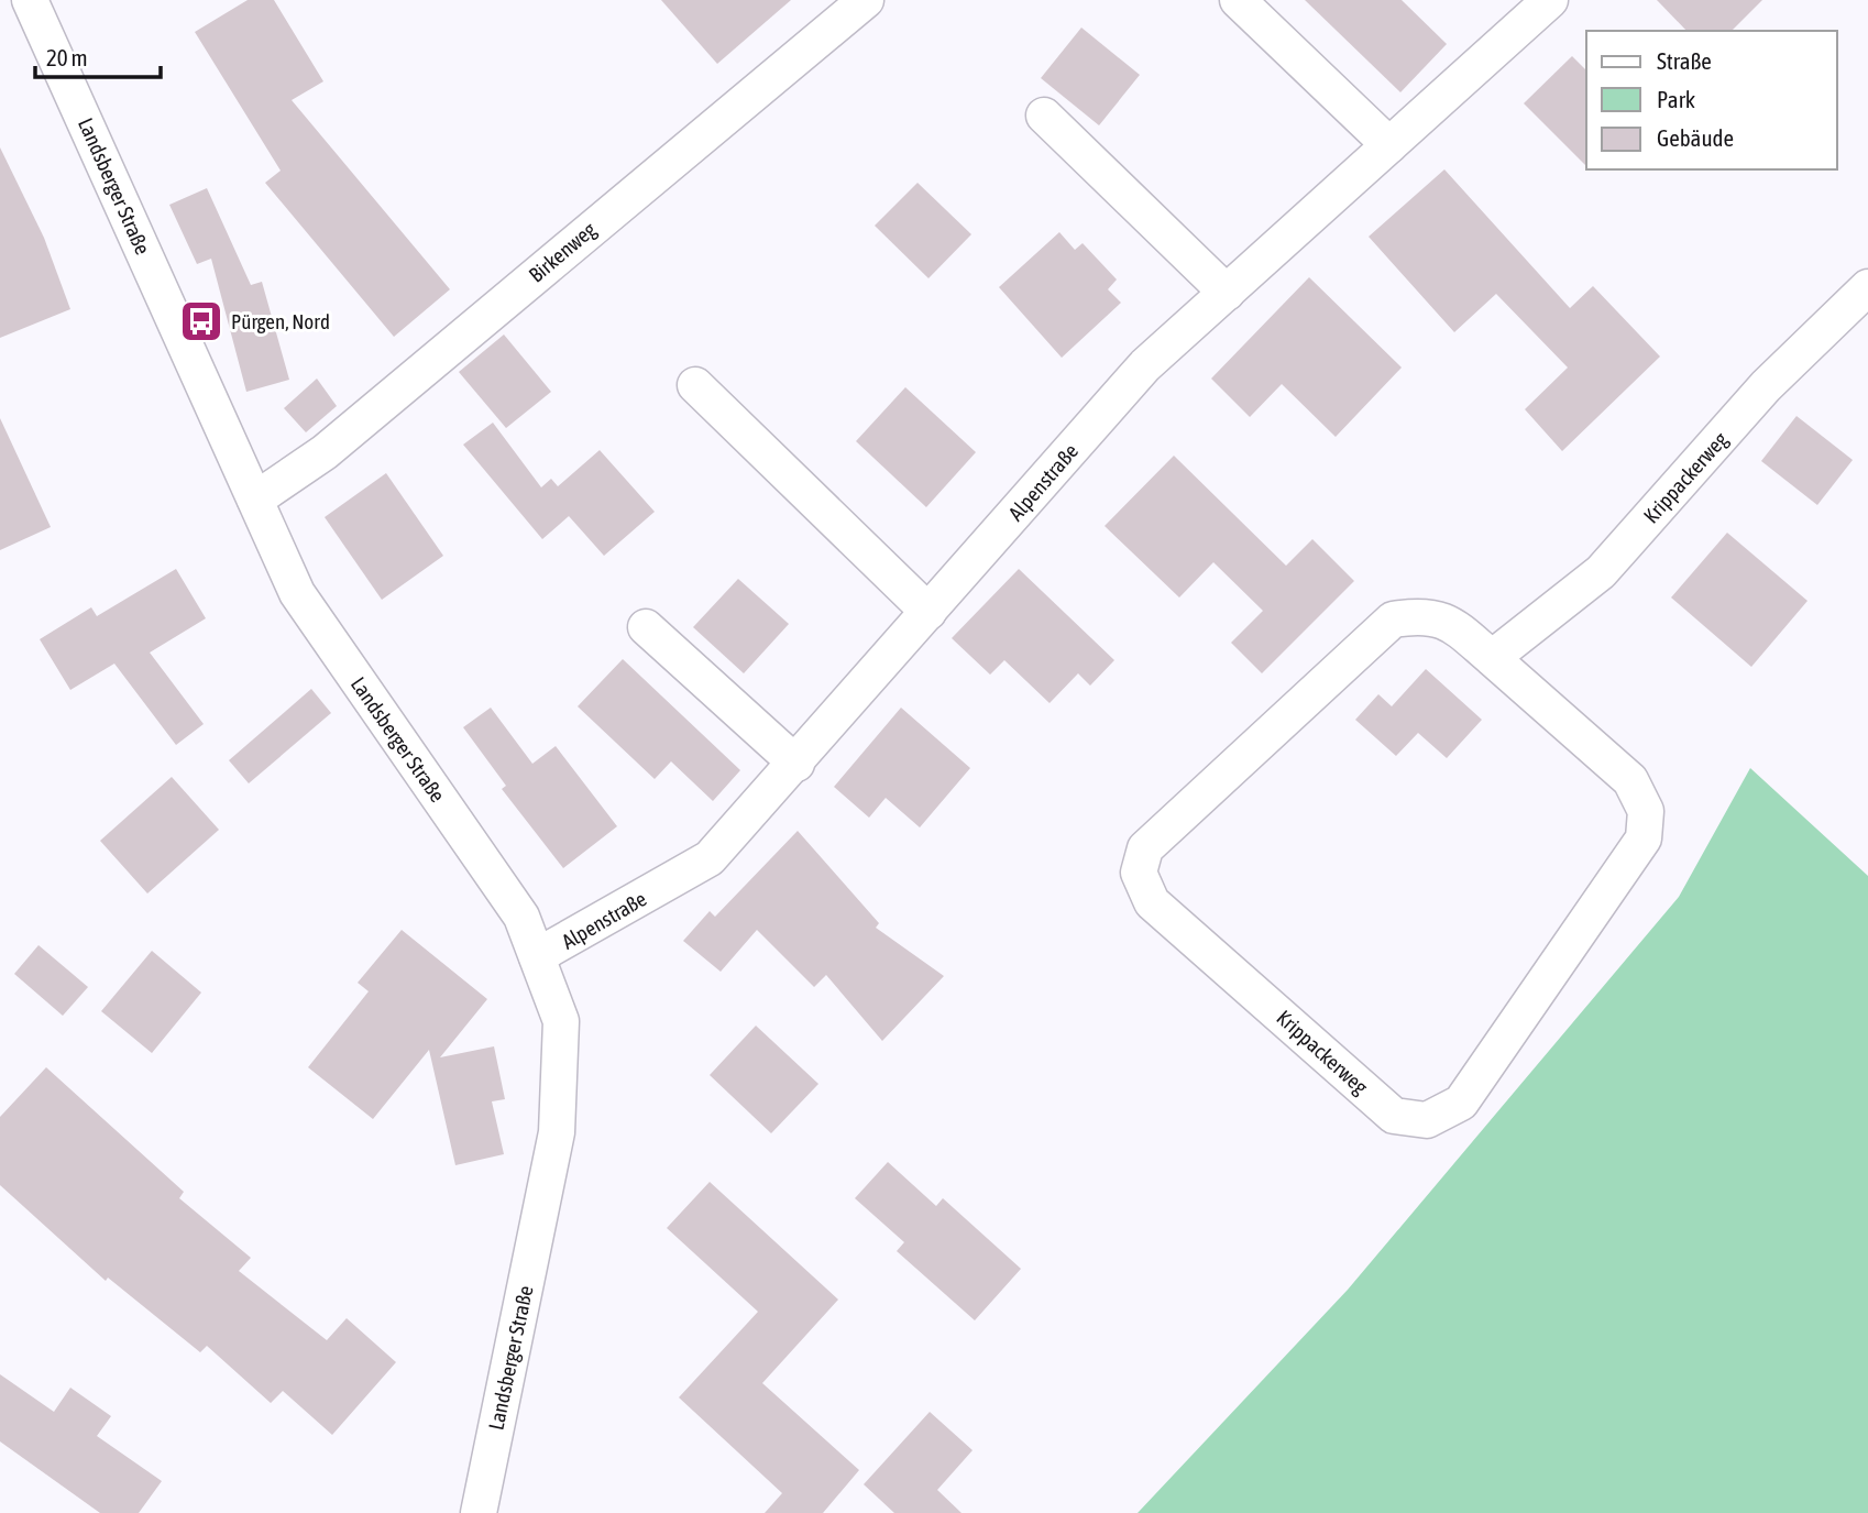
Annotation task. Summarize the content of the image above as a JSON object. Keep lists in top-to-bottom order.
{
  "streets": {
    "street": [
      "Landsberger Straße",
      "Birkenweg",
      "Krippackerweg",
      "Alpenstraße"
    ]
  },
  "crossings": [
    ["Landsberger Straße", "Birkenweg"],
    ["Landsberger Straße", "Alpenstraße"]
  ],
  "places": {
    "bus stop": ["Pürgen, Nord"]
  },
  "legend": ["Straße", "Park", "Gebäude"],
  "scale_bar": "20 m"
}
